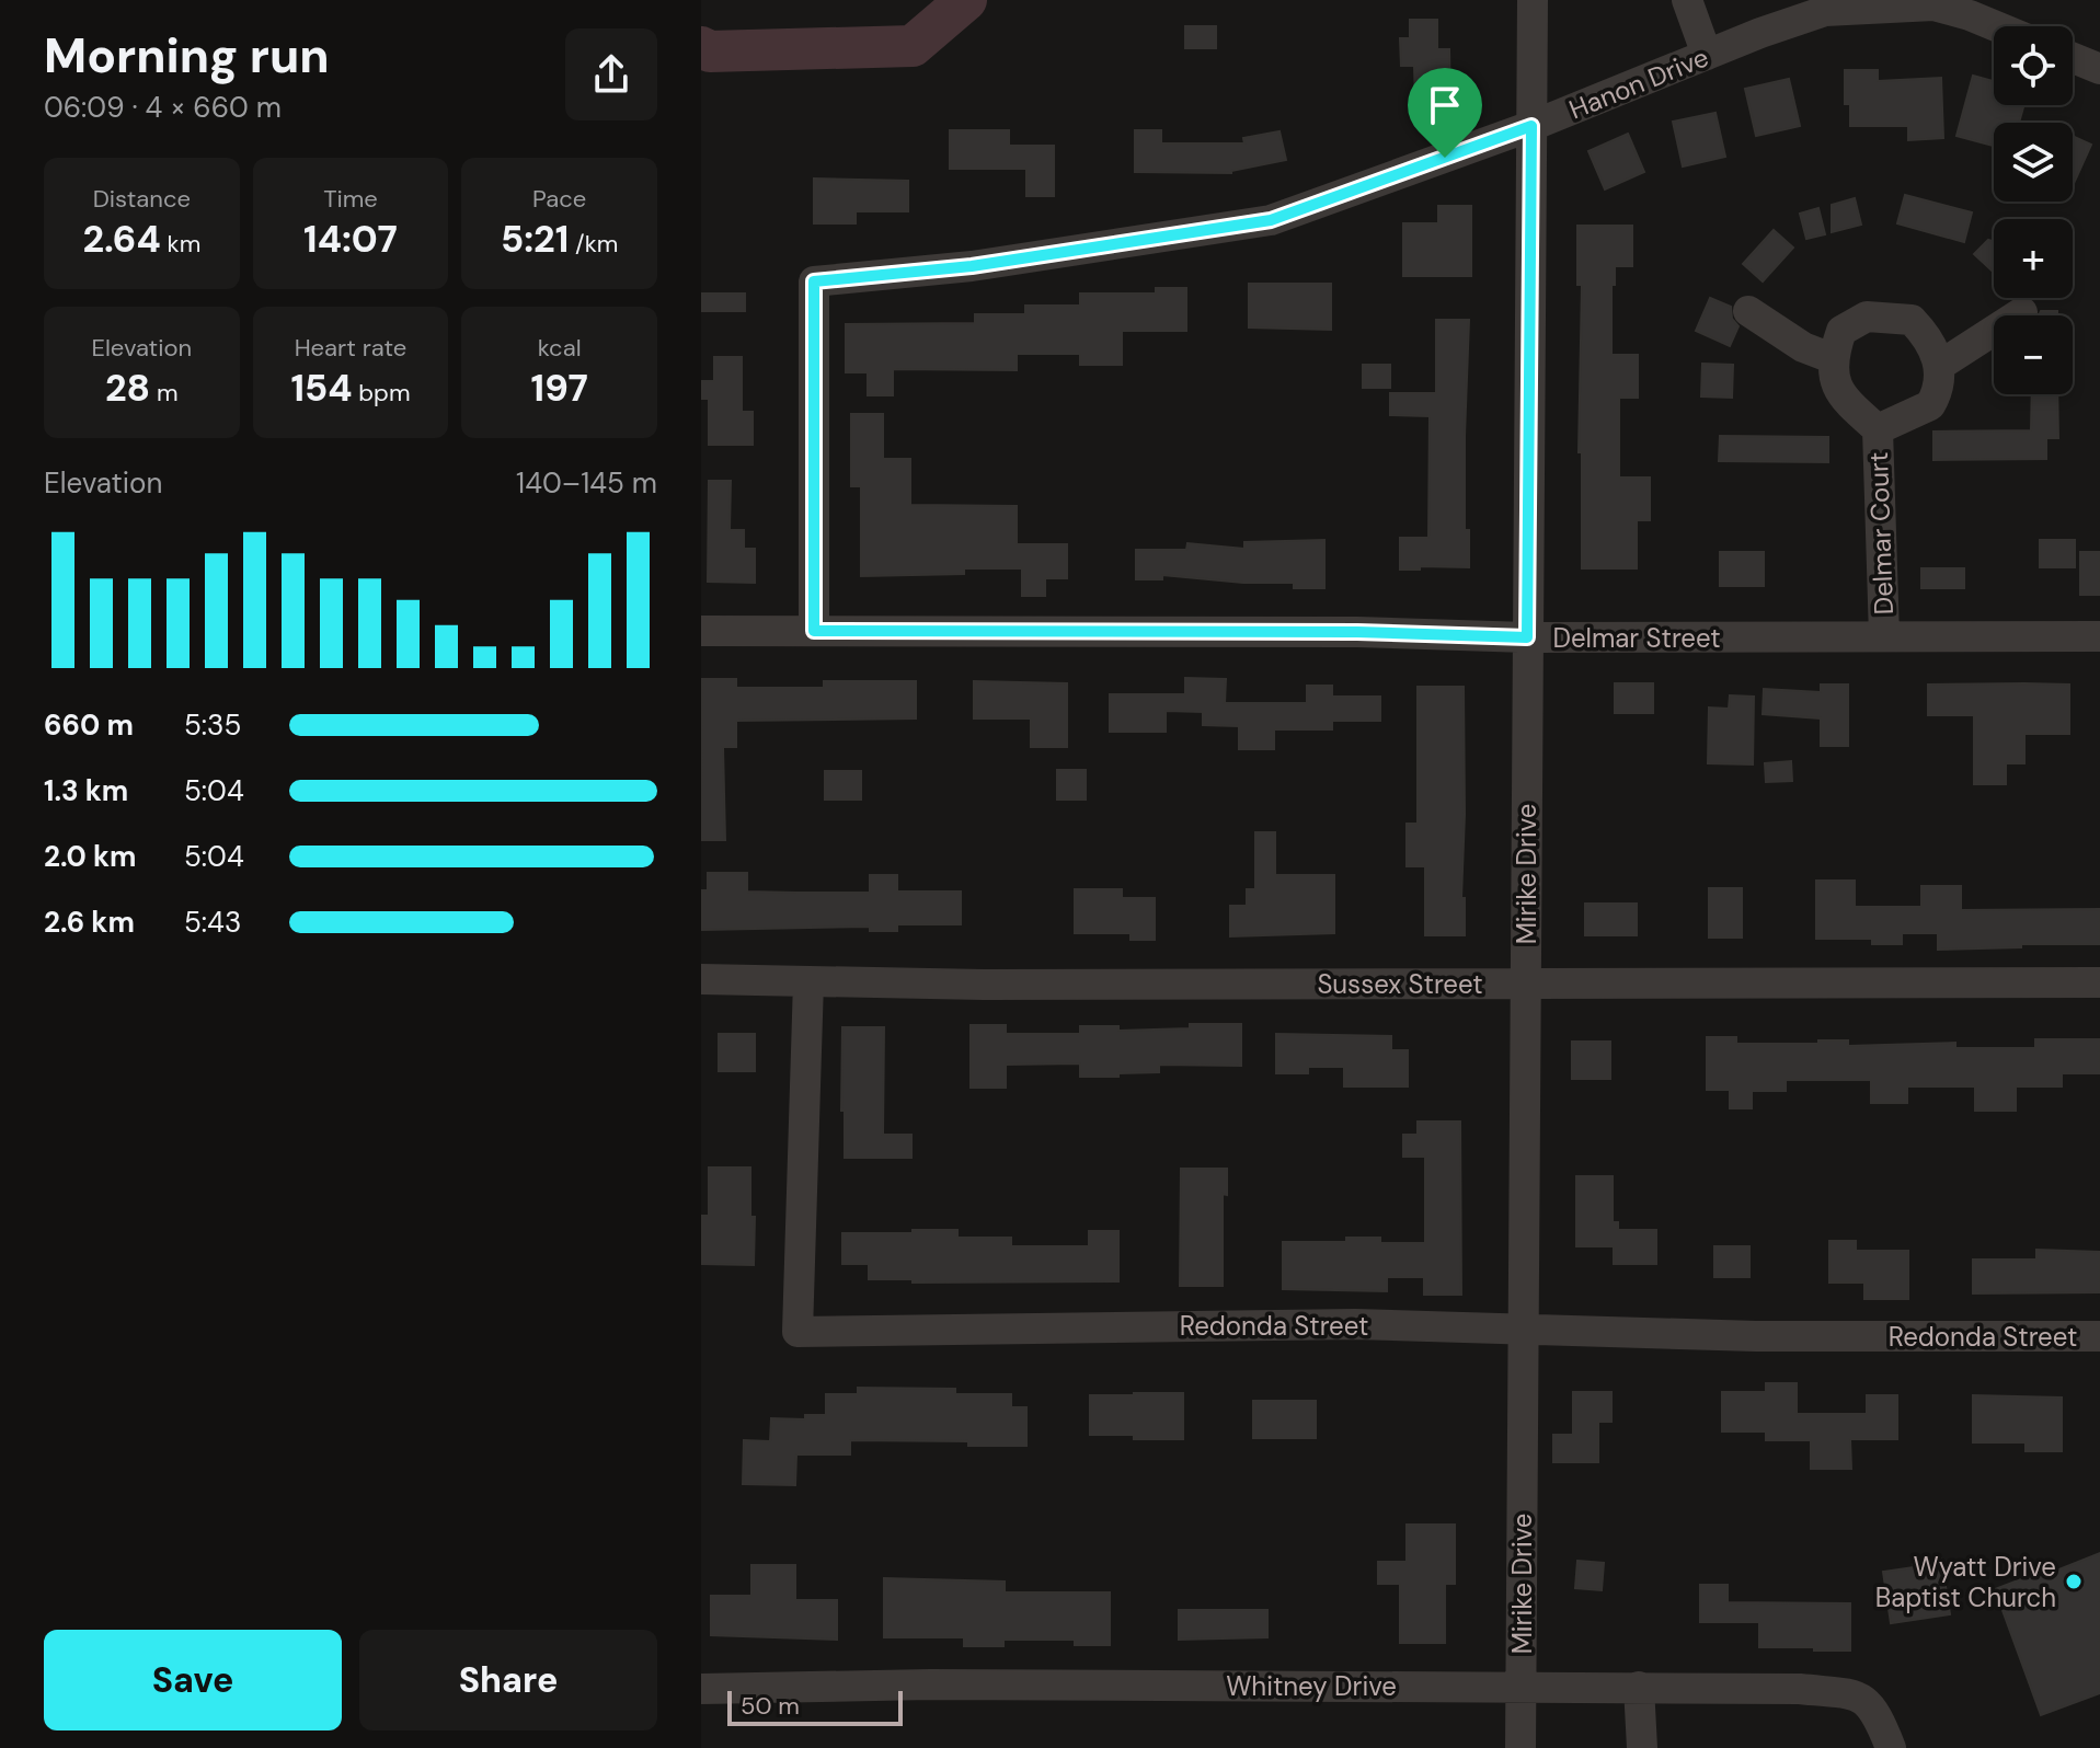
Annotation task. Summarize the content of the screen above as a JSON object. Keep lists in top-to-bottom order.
{
  "streets": {
    "street": [
      "Hanon Drive",
      "Delmar Court",
      "Delmar Street",
      "Mirike Drive",
      "Sussex Street",
      "Redonda Street",
      "Whitney Drive"
    ]
  },
  "crossings": [
    ["Hanon Drive", "Delmar Street"],
    ["Hanon Drive", "Mirike Drive"],
    ["Delmar Court", "Delmar Street"],
    ["Delmar Street", "Mirike Drive"],
    ["Mirike Drive", "Sussex Street"],
    ["Mirike Drive", "Redonda Street"],
    ["Mirike Drive", "Whitney Drive"],
    ["Sussex Street", "Redonda Street"]
  ],
  "places": ["Wyatt Drive Baptist Church"],
  "scale_bar": "50 m",
  "page": {
    "heading": ["Morning run", "06:09 · 4 × 660 m"],
    "map_buttons": ["+", "−"],
    "stats": [
      ["Distance", "2.64 km"],
      ["Time", "14:07"],
      ["Pace", "5:21 /km"],
      ["Elevation", "28 m"],
      ["Heart rate", "154 bpm"],
      ["kcal", "197"]
    ],
    "chart": ["Elevation", "140–145 m"],
    "list": [
      {
        "name": "660 m",
        "note": "5:35"
      },
      {
        "name": "1.3 km",
        "note": "5:04"
      },
      {
        "name": "2.0 km",
        "note": "5:04"
      },
      {
        "name": "2.6 km",
        "note": "5:43"
      }
    ],
    "buttons": ["Save", "Share"],
    "scale": "50 m"
  }
}
